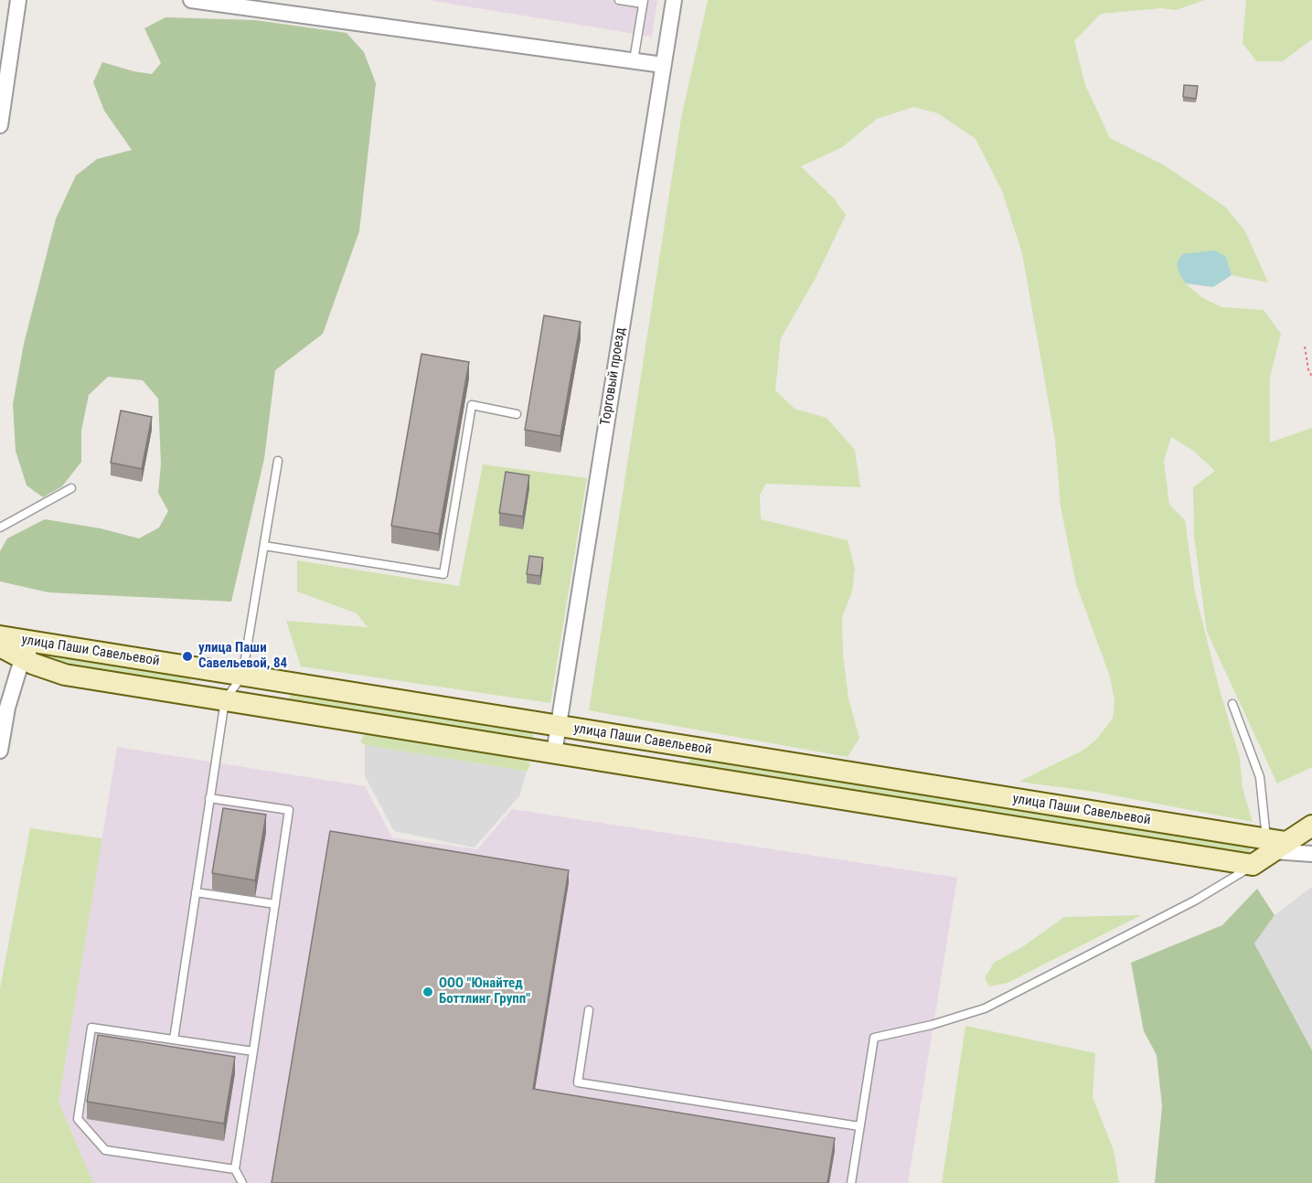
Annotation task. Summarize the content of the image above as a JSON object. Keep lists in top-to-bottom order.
{
  "streets": {
    "street": ["Торговый проезд", "улица Паши Савельевой"]
  },
  "crossings": [
    ["Торговый проезд", "улица Паши Савельевой"]
  ],
  "places": ["улица Паши Савельевой, 84", "ООО \"Юнайтед Боттлинг Групп\""]
}
